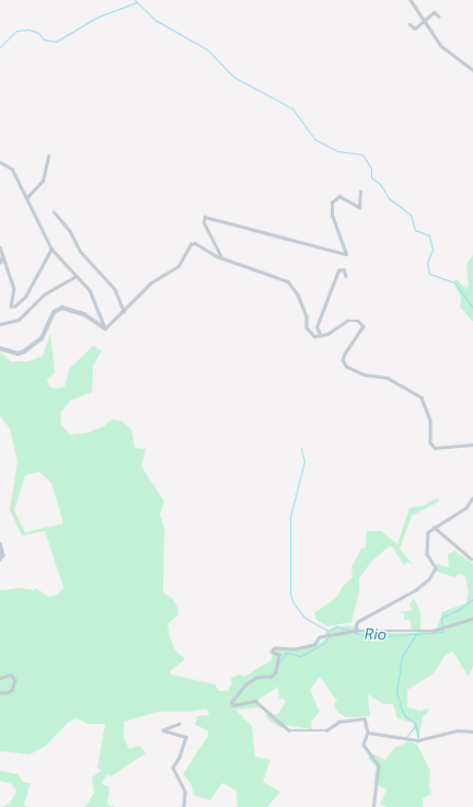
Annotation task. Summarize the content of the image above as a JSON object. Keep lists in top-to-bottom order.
{
  "water": ["Rio"]
}
